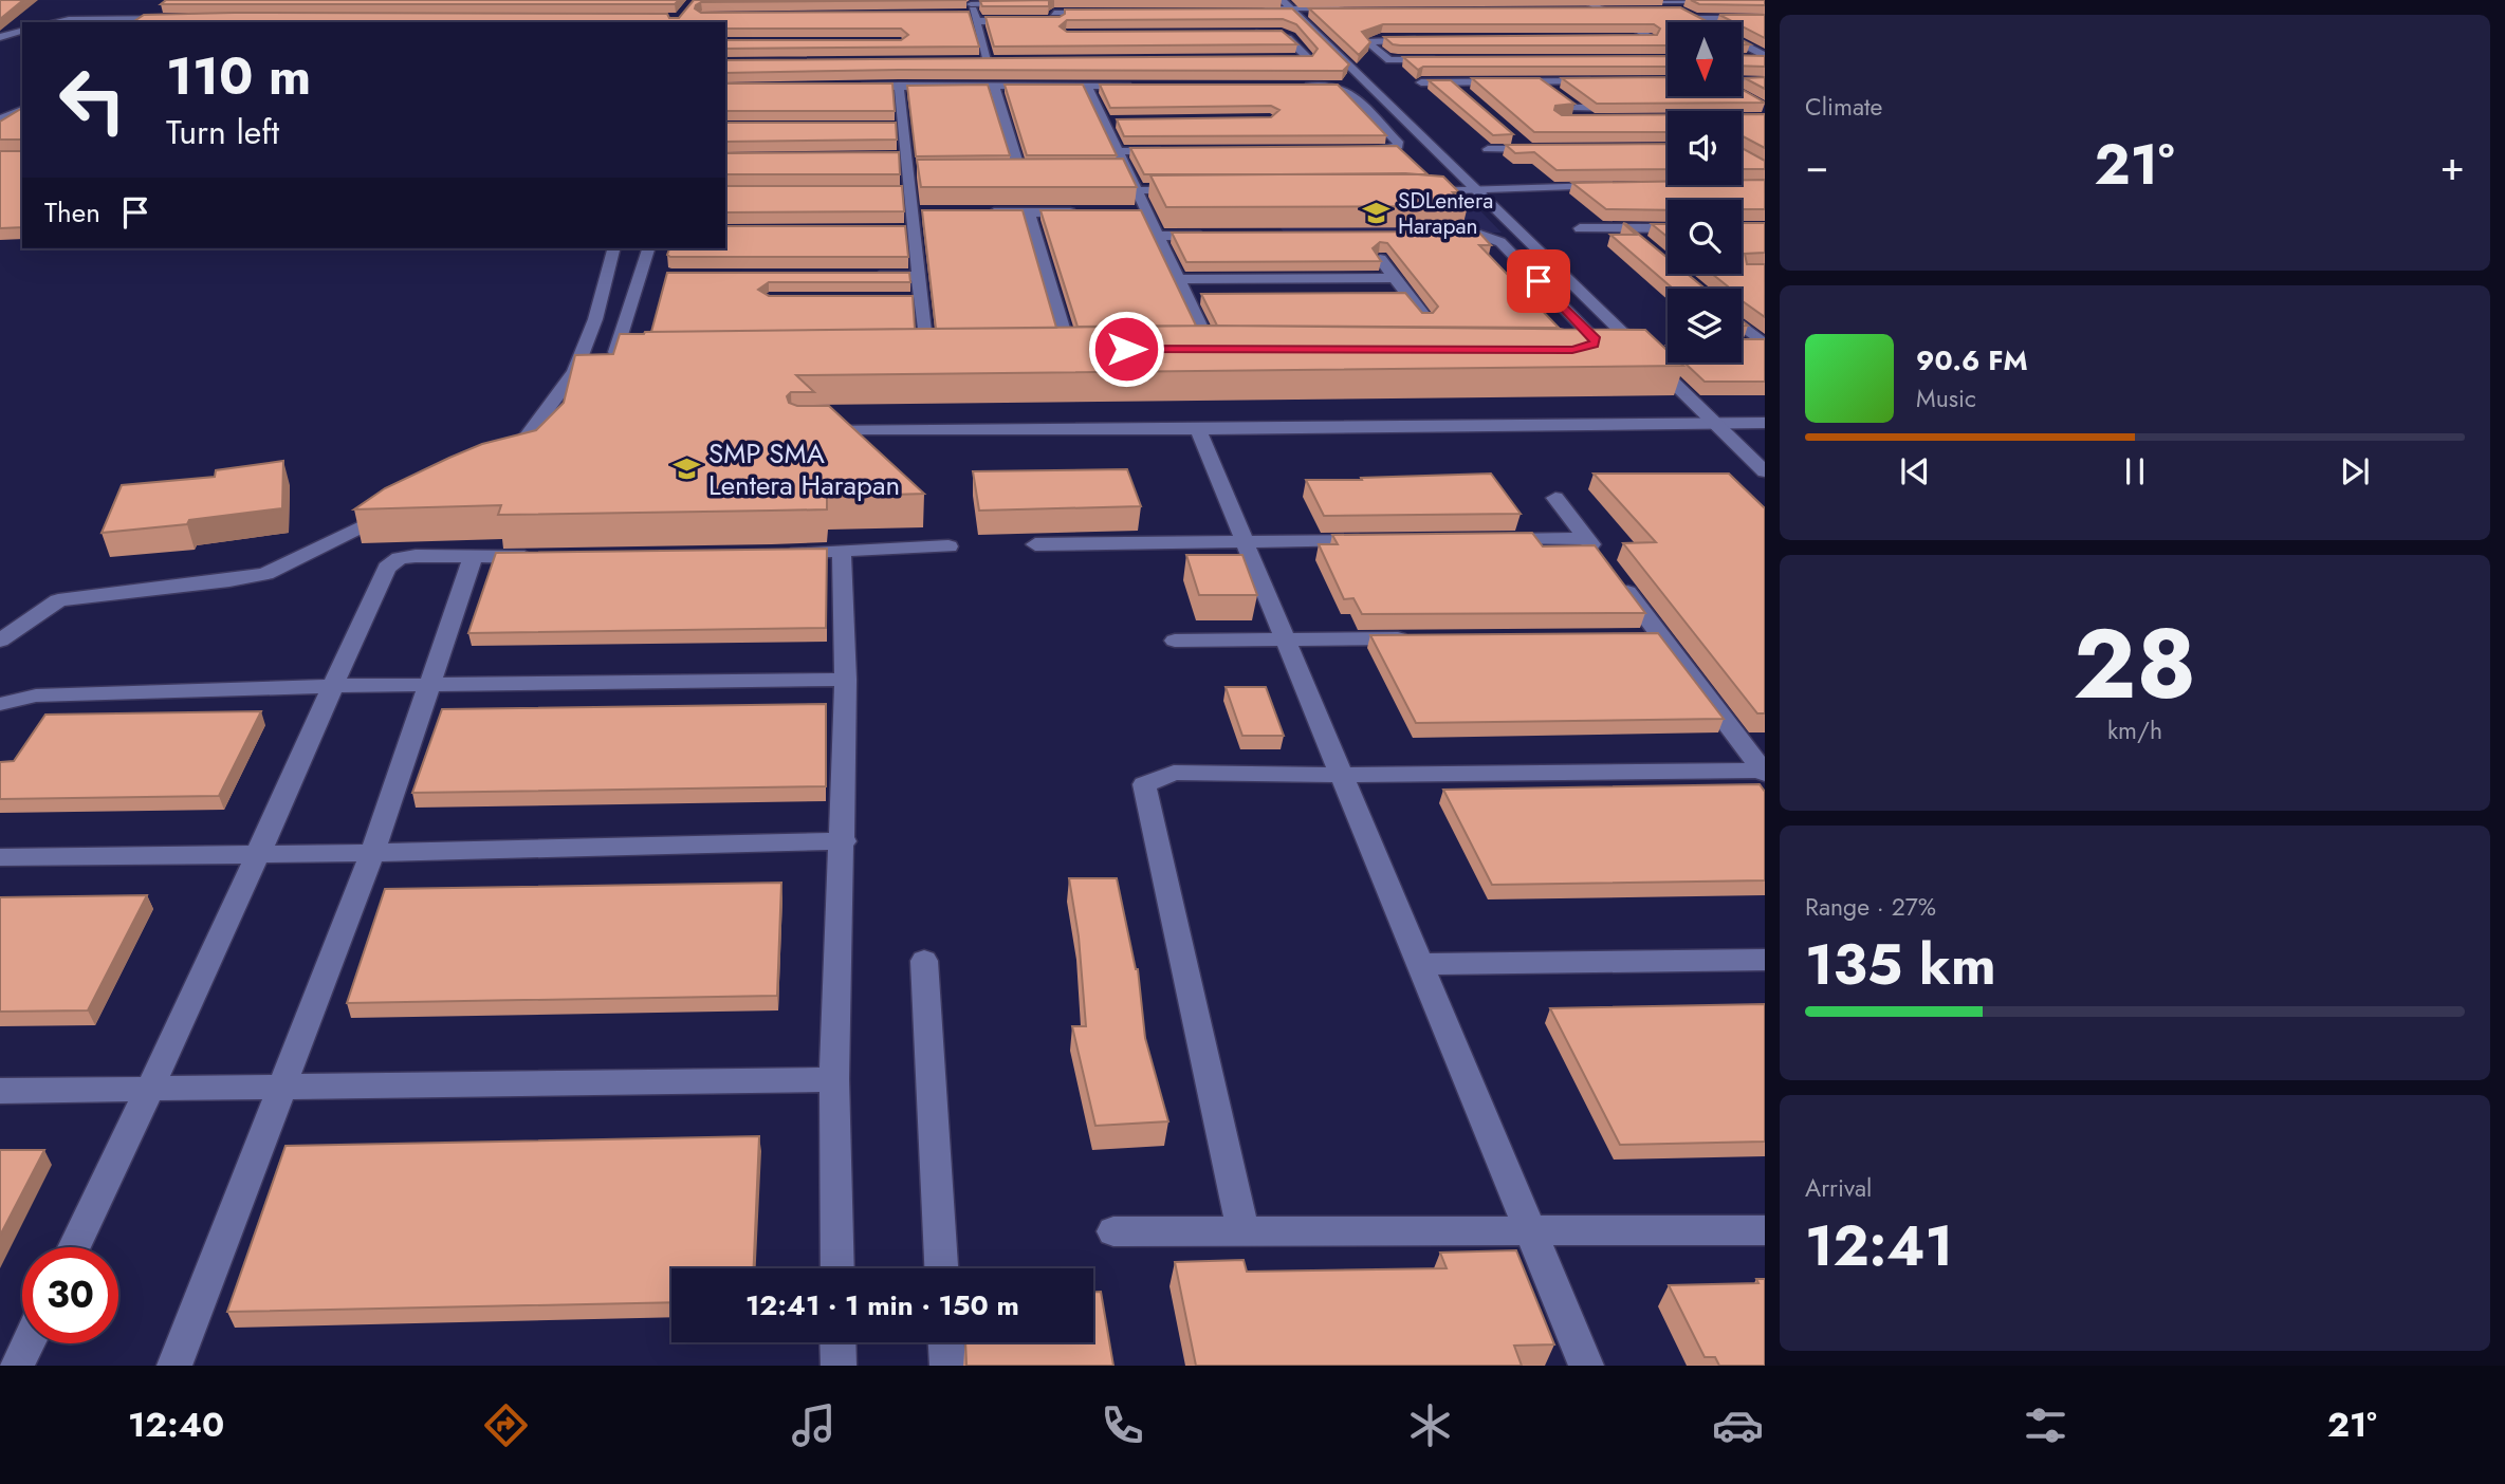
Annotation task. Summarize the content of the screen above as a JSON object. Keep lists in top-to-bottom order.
{
  "places": {
    "school or university": ["SDLentera Harapan", "SMP SMA Lentera Harapan"]
  },
  "north": "bottom",
  "page": {
    "tile": [
      "Climate",
      ["28", "km/h"],
      ["Range · 27%", "135 km"],
      ["Arrival", "12:41"]
    ],
    "turn": ["110 m", "Turn left"],
    "heat": ["−", "21°", "+"],
    "then": "Then",
    "song": ["90.6 FM", "Music"],
    "limit": "30",
    "trip": "12:41 · 1 min · 150 m",
    "tabs": ["12:40", "21°"]
  }
}
